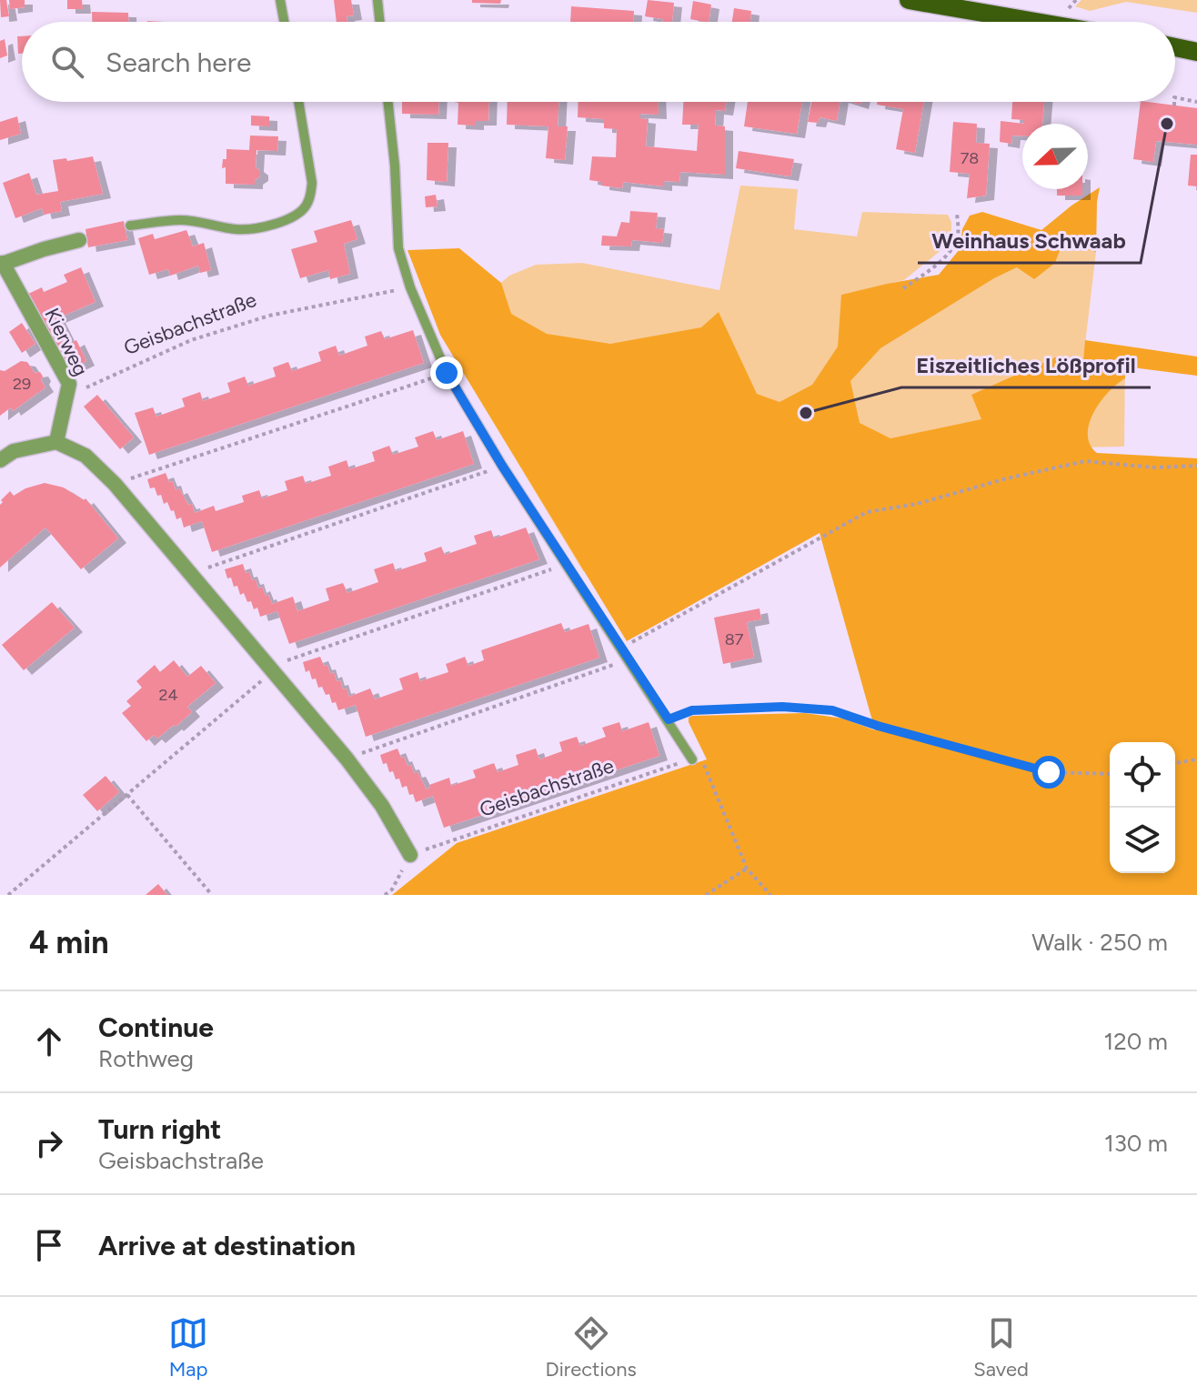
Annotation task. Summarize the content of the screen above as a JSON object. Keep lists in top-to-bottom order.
{
  "streets": {
    "street": ["Kierweg"],
    "path": ["Geisbachstraße"]
  },
  "crossings": [
    ["Geisbachstraße", "Kierweg"]
  ],
  "places": ["Weinhaus Schwaab", "Eiszeitliches Lößprofil"],
  "house_numbers": [
    "78",
    "29",
    "87",
    "24"
  ],
  "north": "left",
  "page": {
    "search": "Search here",
    "heading": ["4 min", "Walk · 250 m"],
    "list": [
      ["Continue", "Rothweg", "120 m"],
      ["Turn right", "Geisbachstraße", "130 m"],
      "Arrive at destination"
    ],
    "nav": ["Map", "Directions", "Saved"]
  }
}
